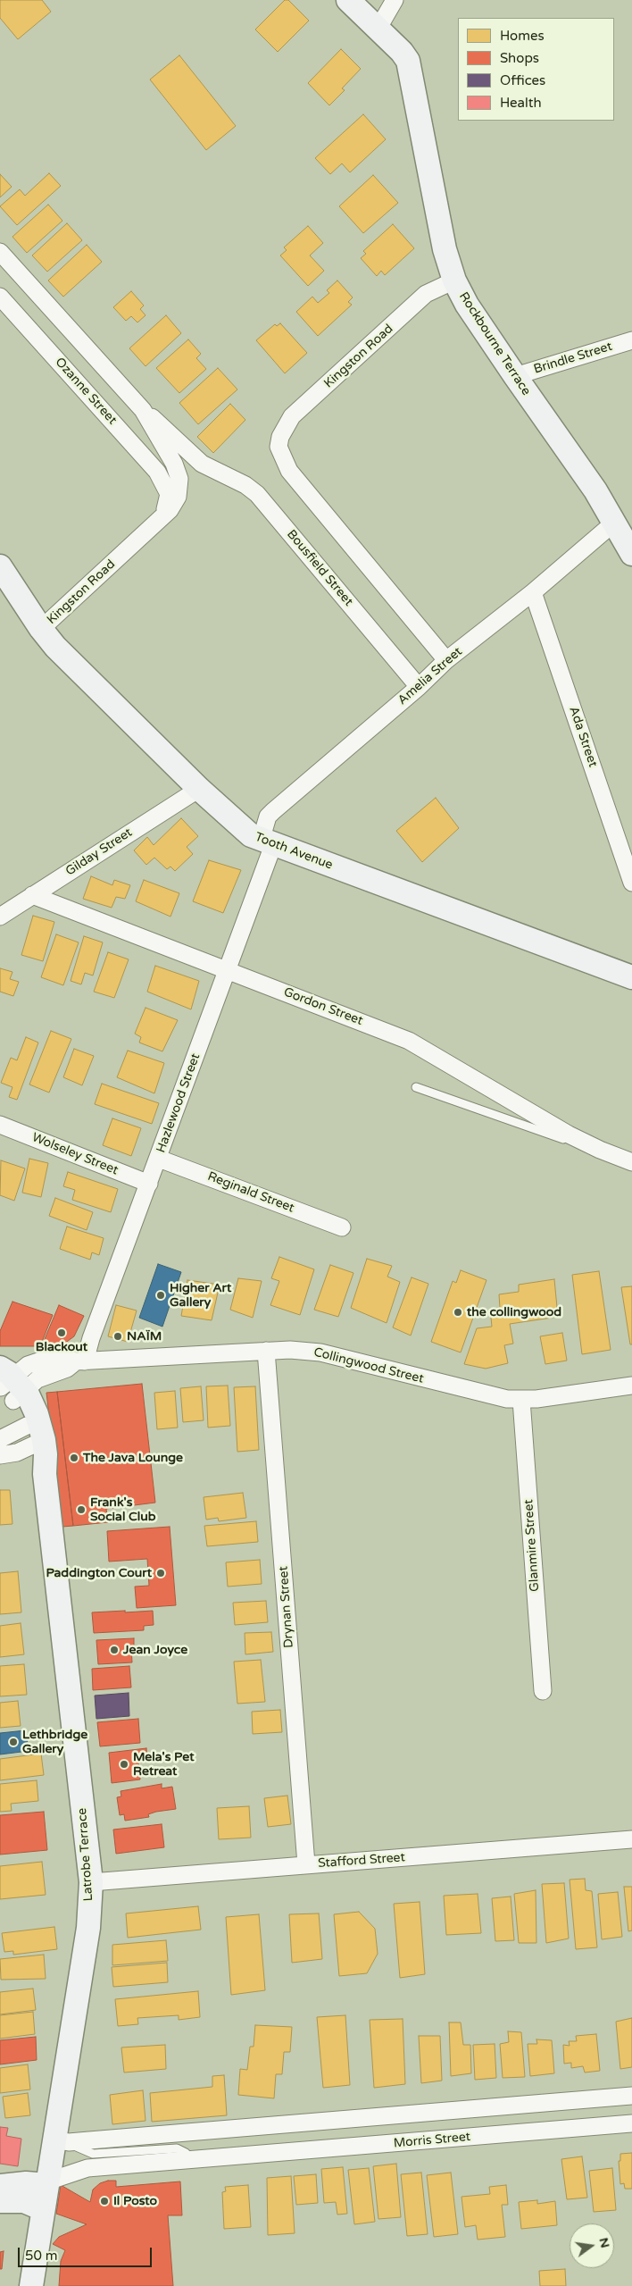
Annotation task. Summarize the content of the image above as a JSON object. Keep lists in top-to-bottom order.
{
  "streets": {
    "street": [
      "Rockbourne Terrace",
      "Kingston Road",
      "Brindle Street",
      "Ozanne Street",
      "Bousfield Street",
      "Amelia Street",
      "Ada Street",
      "Tooth Avenue",
      "Gilday Street",
      "Gordon Street",
      "Hazlewood Street",
      "Wolseley Street",
      "Reginald Street",
      "Collingwood Street",
      "Glanmire Street",
      "Drynan Street",
      "Latrobe Terrace",
      "Stafford Street",
      "Morris Street"
    ]
  },
  "crossings": [
    ["Rockbourne Terrace", "Kingston Road"],
    ["Rockbourne Terrace", "Brindle Street"],
    ["Rockbourne Terrace", "Amelia Street"],
    ["Kingston Road", "Ozanne Street"],
    ["Kingston Road", "Amelia Street"],
    ["Kingston Road", "Tooth Avenue"],
    ["Bousfield Street", "Amelia Street"],
    ["Amelia Street", "Ada Street"],
    ["Amelia Street", "Tooth Avenue"],
    ["Amelia Street", "Hazlewood Street"],
    ["Tooth Avenue", "Gilday Street"],
    ["Tooth Avenue", "Hazlewood Street"],
    ["Gilday Street", "Gordon Street"],
    ["Gordon Street", "Hazlewood Street"],
    ["Hazlewood Street", "Wolseley Street"],
    ["Hazlewood Street", "Reginald Street"],
    ["Hazlewood Street", "Collingwood Street"],
    ["Collingwood Street", "Glanmire Street"],
    ["Collingwood Street", "Drynan Street"],
    ["Collingwood Street", "Latrobe Terrace"],
    ["Drynan Street", "Stafford Street"],
    ["Latrobe Terrace", "Stafford Street"],
    ["Latrobe Terrace", "Morris Street"]
  ],
  "places": [
    "Higher Art Gallery",
    "the collingwood",
    "Blackout",
    "NAÏM",
    "The Java Lounge",
    "Frank's Social Club",
    "Paddington Court",
    "Jean Joyce",
    "Lethbridge Gallery",
    "Mela's Pet Retreat",
    "Il Posto"
  ],
  "legend": [
    "Homes",
    "Shops",
    "Offices",
    "Health"
  ],
  "scale_bar": "50 m",
  "north": "right"
}
